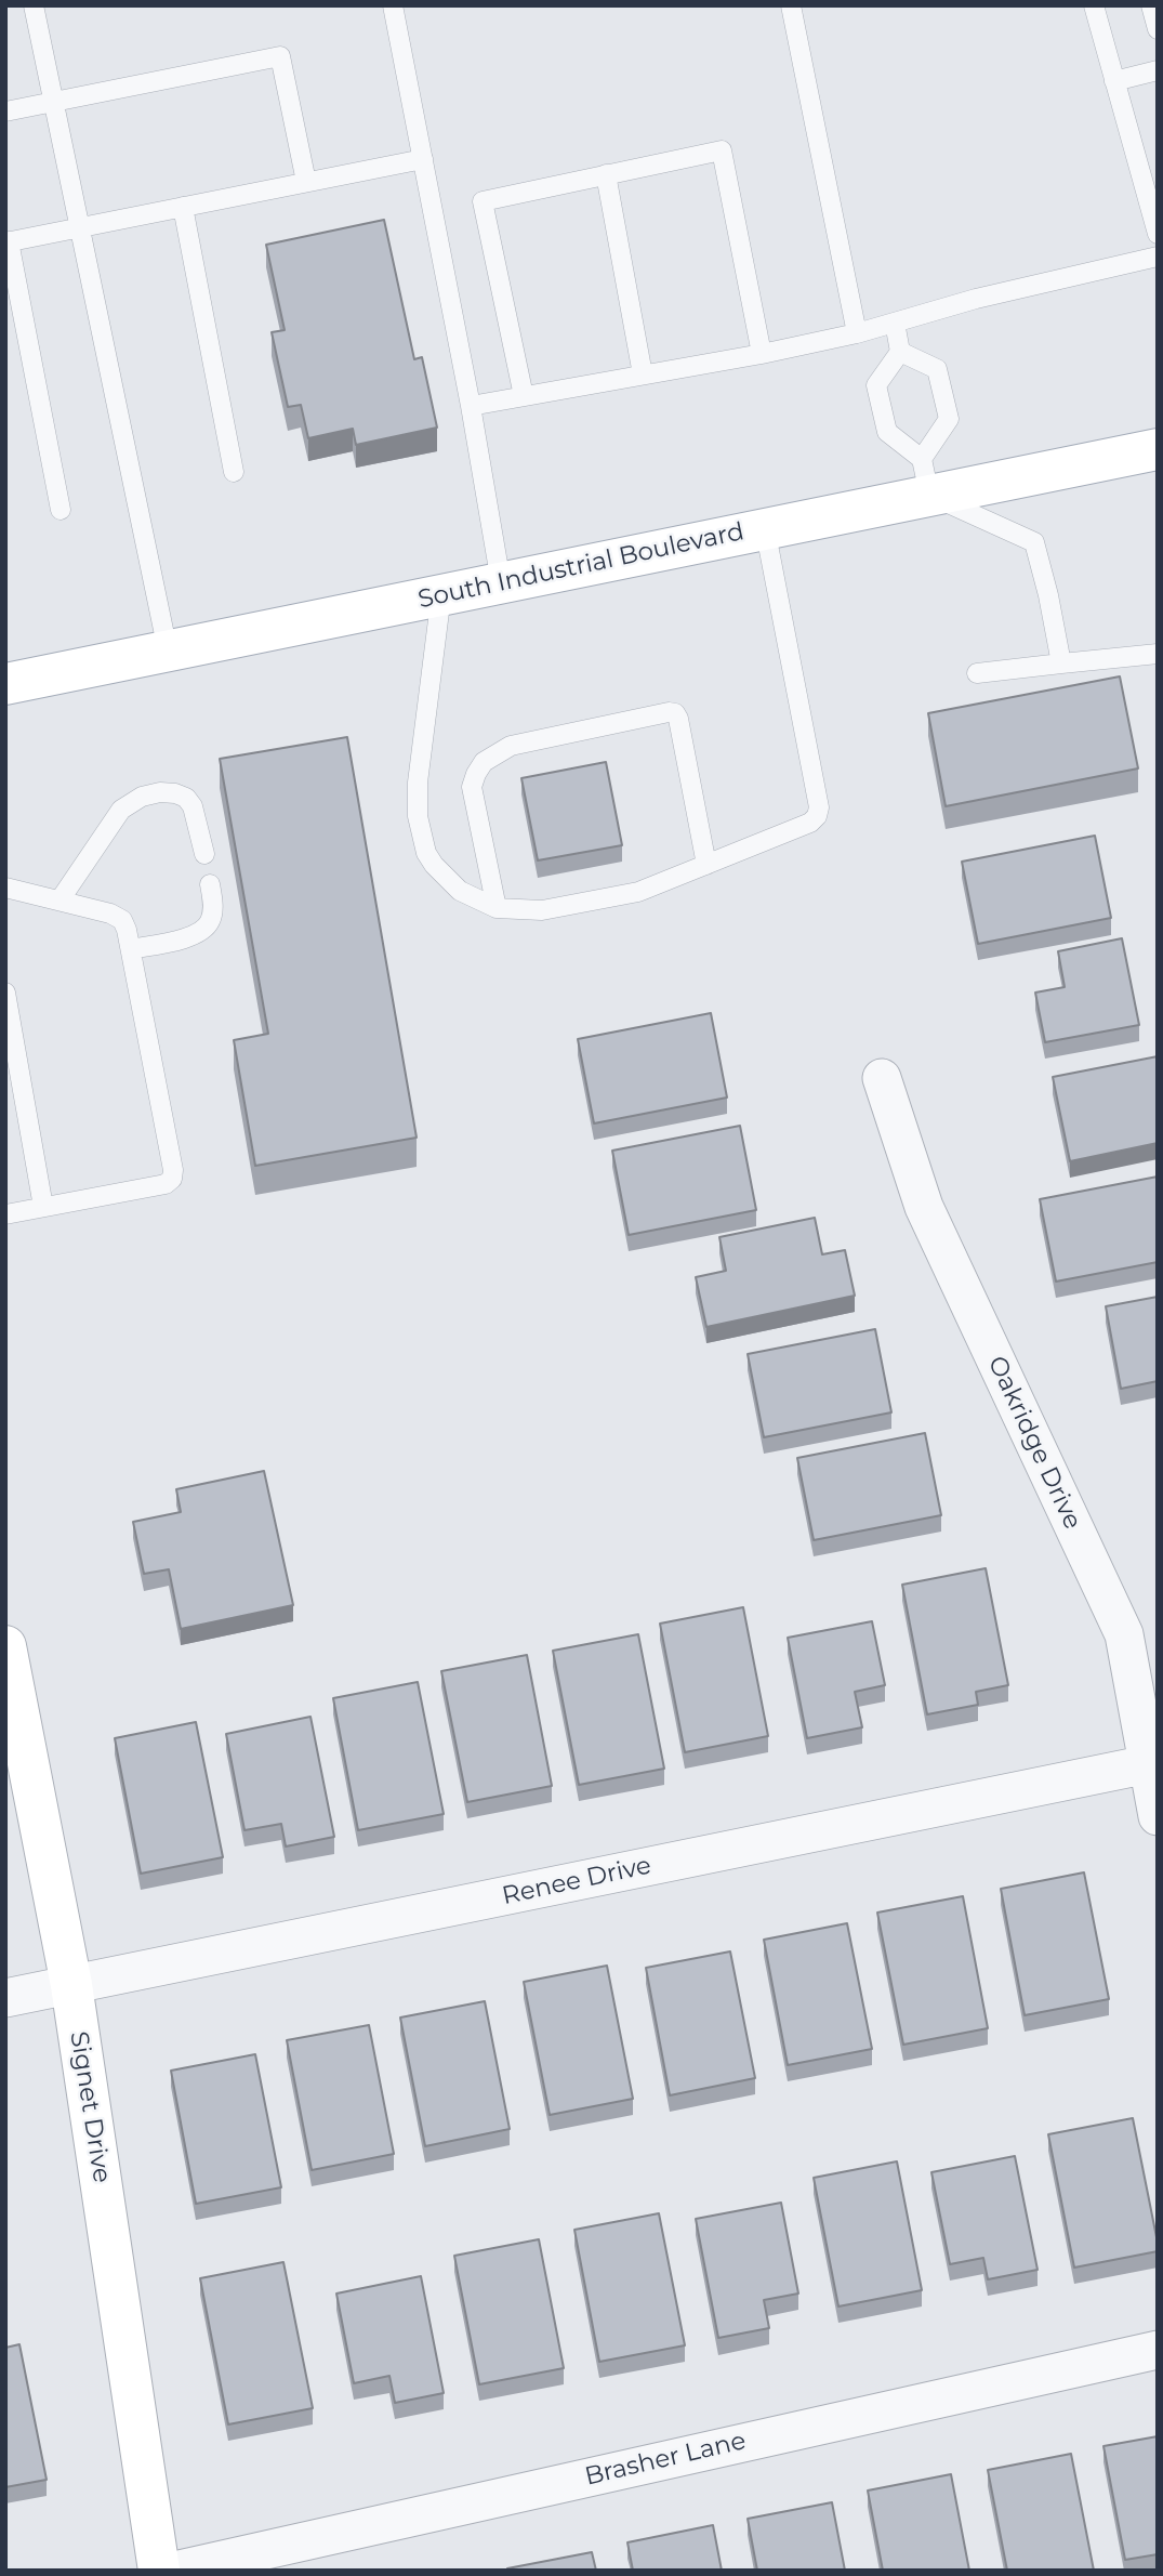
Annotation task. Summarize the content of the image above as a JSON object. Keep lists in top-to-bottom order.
{
  "streets": {
    "main road": ["South Industrial Boulevard", "Signet Drive"],
    "street": ["Oakridge Drive", "Renee Drive", "Brasher Lane"]
  },
  "crossings": [
    ["Oakridge Drive", "Renee Drive"],
    ["Renee Drive", "Signet Drive"]
  ]
}
